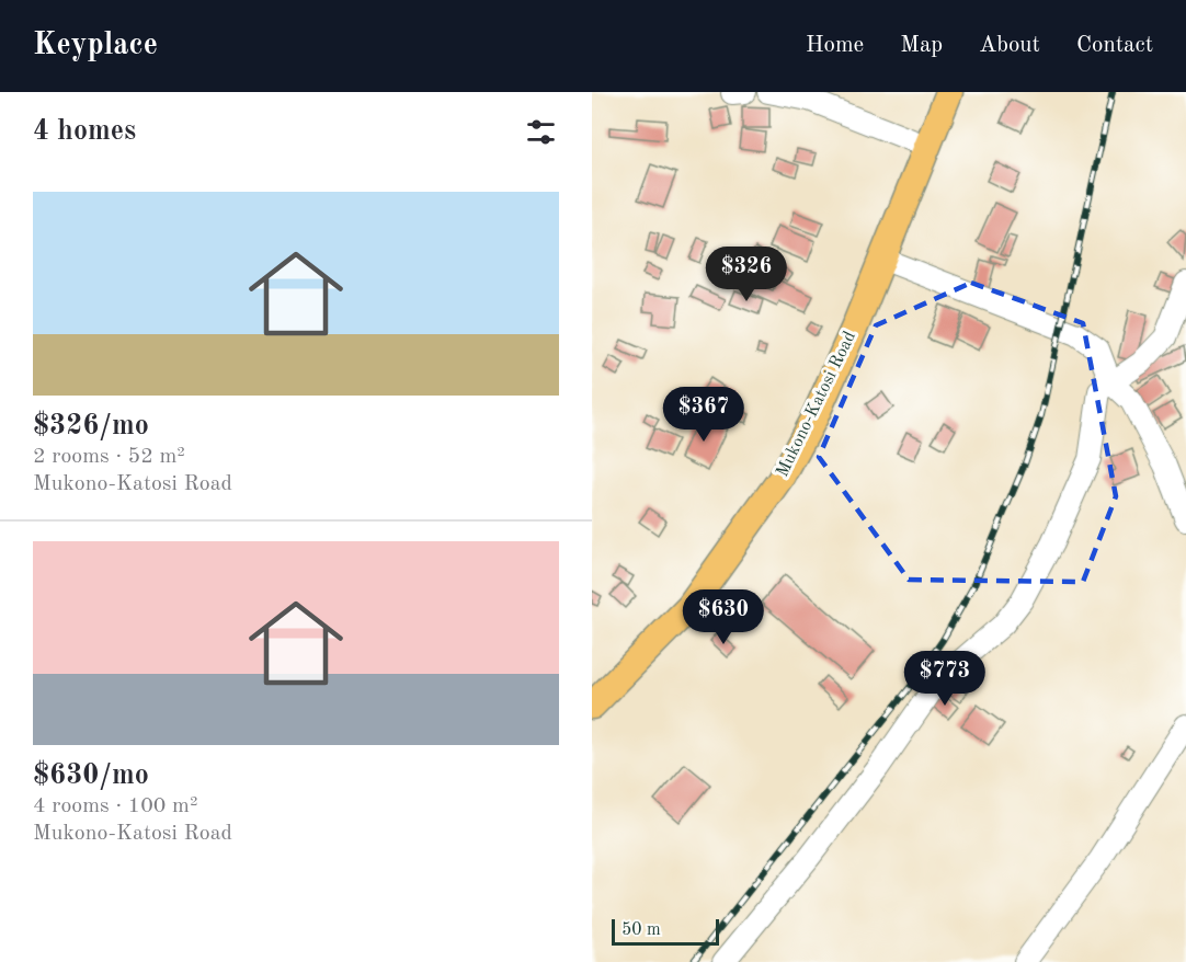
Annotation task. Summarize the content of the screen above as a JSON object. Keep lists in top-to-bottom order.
{
  "streets": {
    "main road": ["Mukono-Katosi Road"]
  },
  "scale_bar": "50 m",
  "page": {
    "header": "Keyplace",
    "nav": [
      "Home",
      "Map",
      "About",
      "Contact"
    ],
    "heading": "4 homes",
    "list": [
      {
        "name": "$326/mo",
        "note": "2 rooms · 52 m² · Mukono-Katosi Road"
      },
      {
        "name": "$630/mo",
        "note": "4 rooms · 100 m² · Mukono-Katosi Road"
      }
    ],
    "price": [
      "$326",
      "$367",
      "$630",
      "$773"
    ],
    "scale": "50 m"
  }
}
